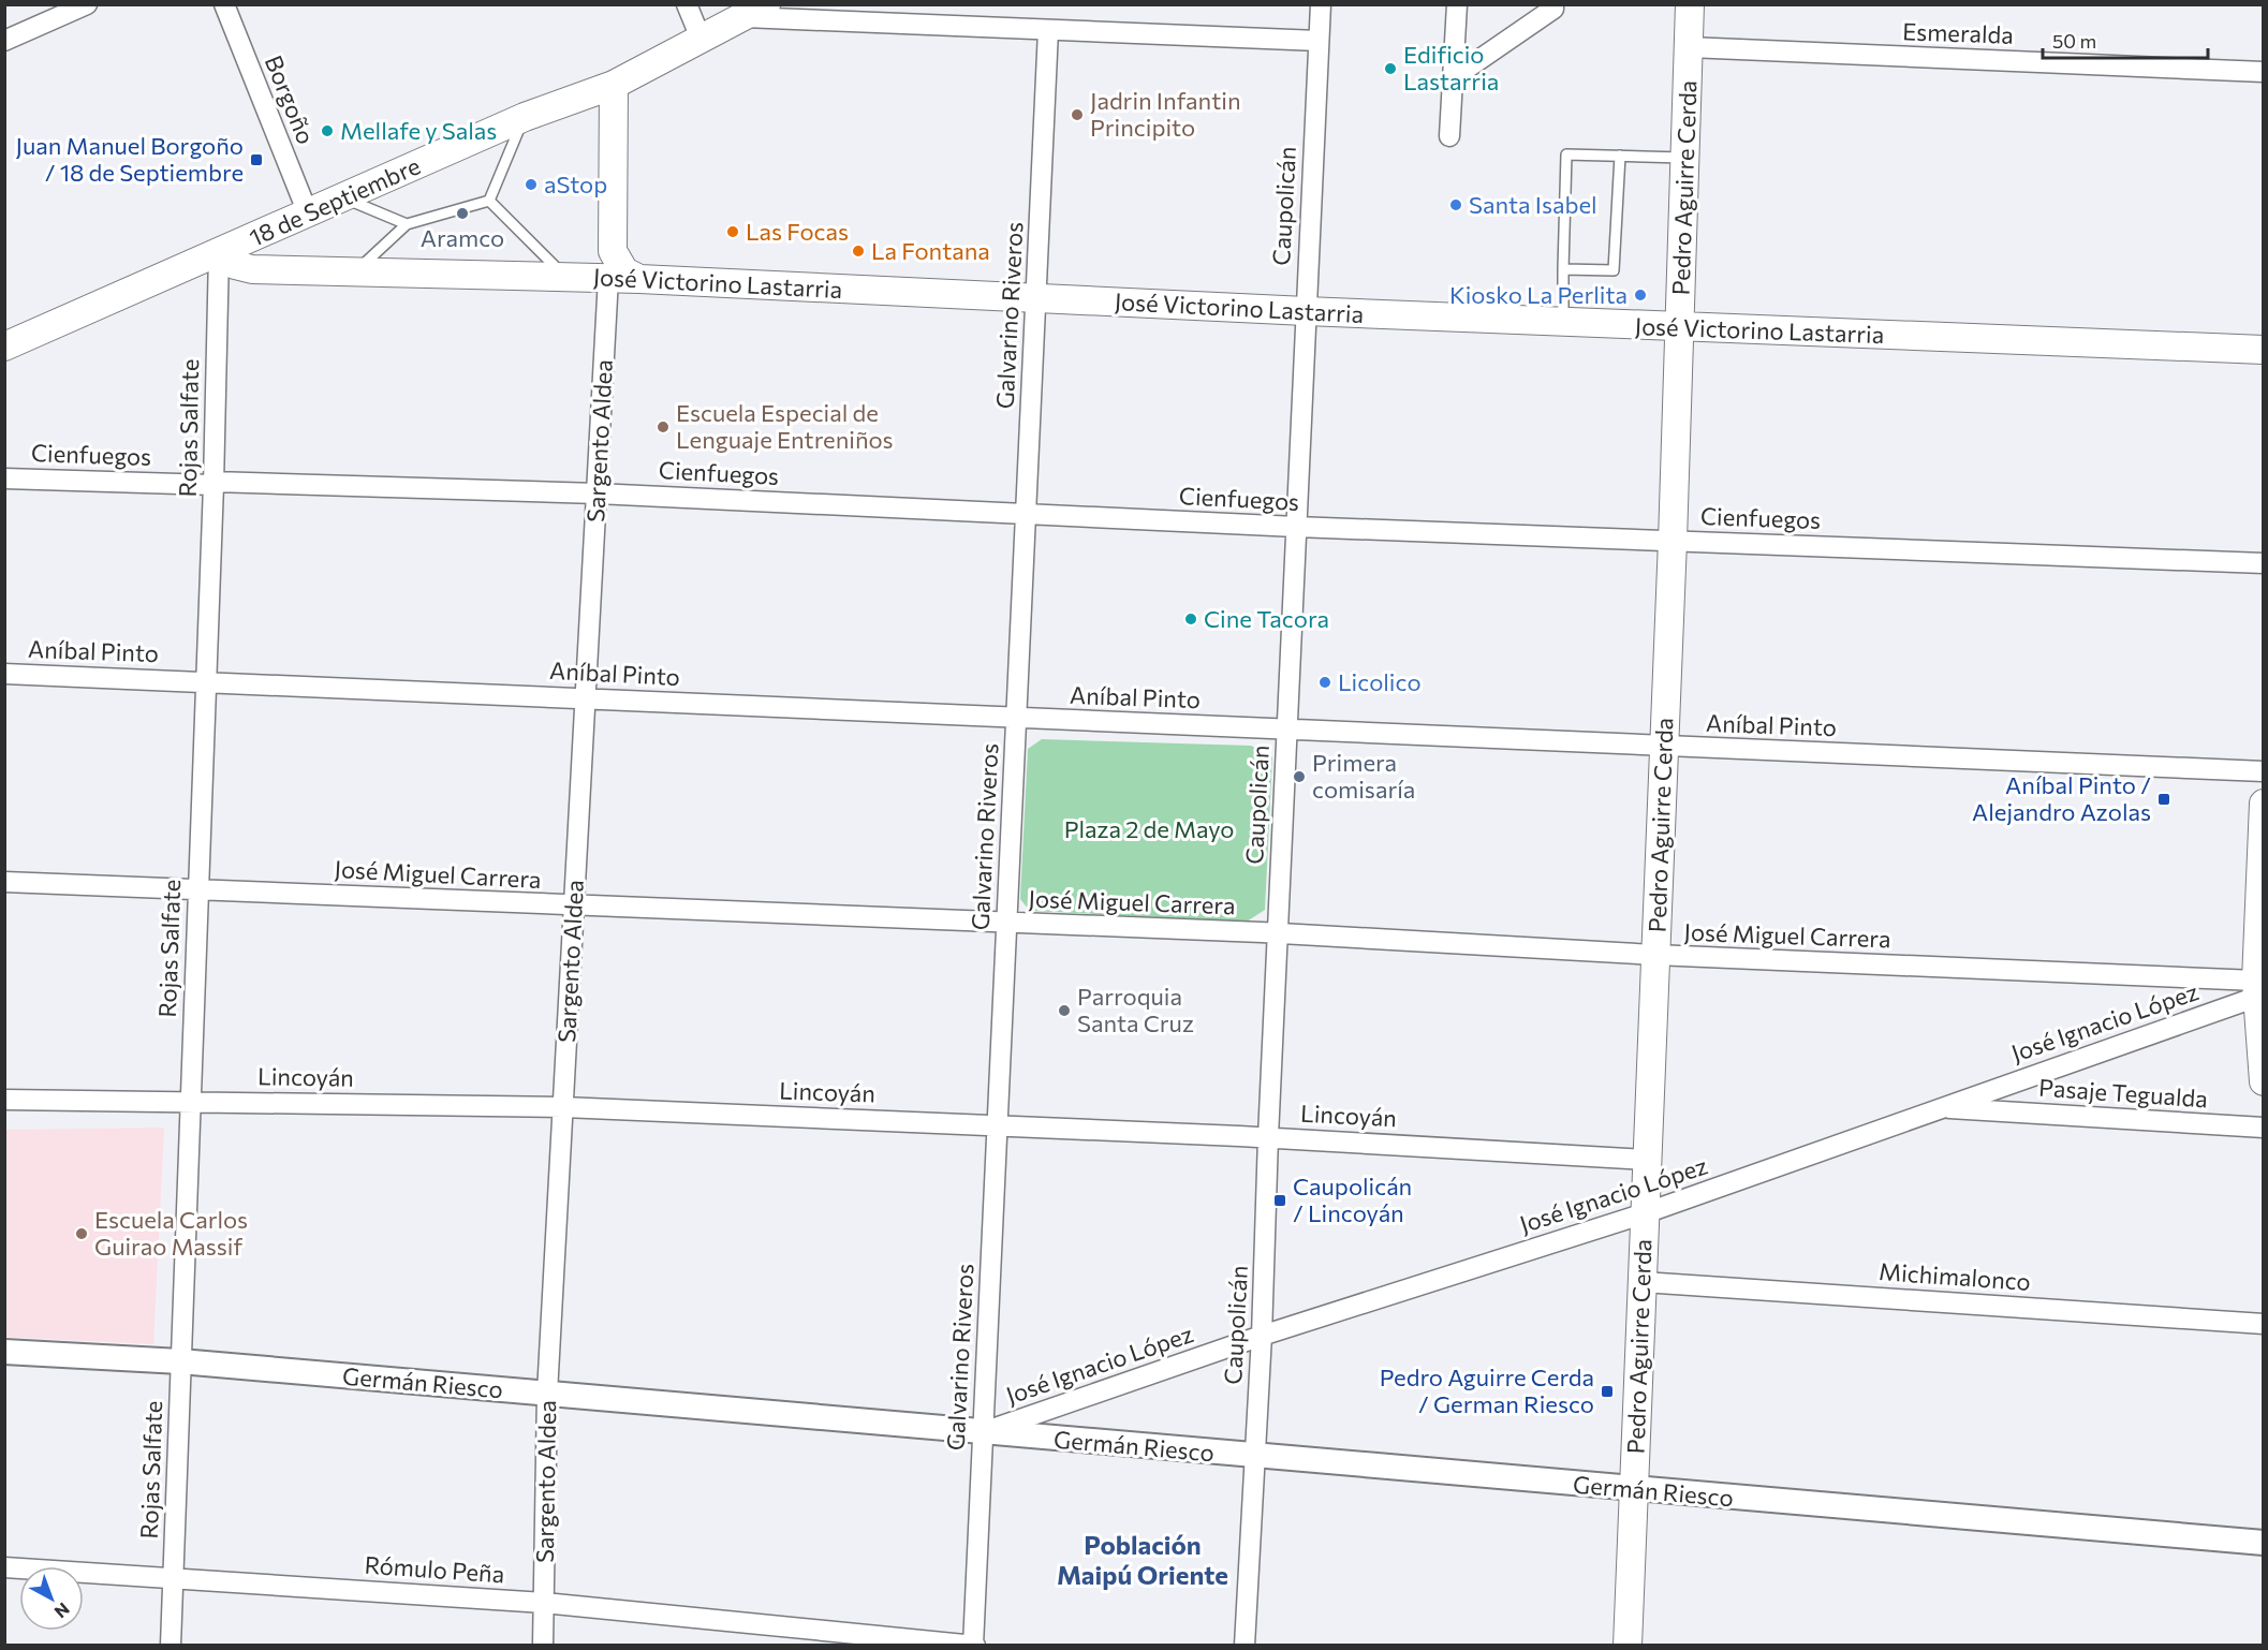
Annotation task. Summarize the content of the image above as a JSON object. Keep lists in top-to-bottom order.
{
  "streets": {
    "main road": ["Pedro Aguirre Cerda", "18 de Septiembre", "José Victorino Lastarria"],
    "street": [
      "Esmeralda",
      "Borgoño",
      "Caupolicán",
      "Galvarino Riveros",
      "Rojas Salfate",
      "Sargento Aldea",
      "Cienfuegos",
      "Aníbal Pinto",
      "José Miguel Carrera",
      "José Ignacio López",
      "Lincoyán",
      "Pasaje Tegualda",
      "Michimalonco",
      "Germán Riesco",
      "Rómulo Peña"
    ]
  },
  "crossings": [
    ["Esmeralda", "Pedro Aguirre Cerda"],
    ["Borgoño", "18 de Septiembre"],
    ["Pedro Aguirre Cerda", "José Victorino Lastarria"],
    ["Pedro Aguirre Cerda", "Cienfuegos"],
    ["Pedro Aguirre Cerda", "Aníbal Pinto"],
    ["Pedro Aguirre Cerda", "José Miguel Carrera"],
    ["Pedro Aguirre Cerda", "José Ignacio López"],
    ["Pedro Aguirre Cerda", "Lincoyán"],
    ["Pedro Aguirre Cerda", "Michimalonco"],
    ["Pedro Aguirre Cerda", "Germán Riesco"],
    ["18 de Septiembre", "José Victorino Lastarria"],
    ["18 de Septiembre", "Rojas Salfate"],
    ["Caupolicán", "José Victorino Lastarria"],
    ["Caupolicán", "Cienfuegos"],
    ["Caupolicán", "Aníbal Pinto"],
    ["Caupolicán", "José Miguel Carrera"],
    ["Caupolicán", "José Ignacio López"],
    ["Caupolicán", "Lincoyán"],
    ["Caupolicán", "Germán Riesco"],
    ["José Victorino Lastarria", "Galvarino Riveros"],
    ["José Victorino Lastarria", "Rojas Salfate"],
    ["José Victorino Lastarria", "Sargento Aldea"],
    ["Galvarino Riveros", "Cienfuegos"],
    ["Galvarino Riveros", "Aníbal Pinto"],
    ["Galvarino Riveros", "José Miguel Carrera"],
    ["Galvarino Riveros", "José Ignacio López"],
    ["Galvarino Riveros", "Lincoyán"],
    ["Galvarino Riveros", "Germán Riesco"],
    ["Galvarino Riveros", "Rómulo Peña"],
    ["Rojas Salfate", "Cienfuegos"],
    ["Rojas Salfate", "Aníbal Pinto"],
    ["Rojas Salfate", "José Miguel Carrera"],
    ["Rojas Salfate", "Lincoyán"],
    ["Rojas Salfate", "Germán Riesco"],
    ["Rojas Salfate", "Rómulo Peña"],
    ["Sargento Aldea", "Cienfuegos"],
    ["Sargento Aldea", "Aníbal Pinto"],
    ["Sargento Aldea", "José Miguel Carrera"],
    ["Sargento Aldea", "Lincoyán"],
    ["Sargento Aldea", "Germán Riesco"],
    ["Sargento Aldea", "Rómulo Peña"],
    ["José Miguel Carrera", "José Ignacio López"],
    ["José Ignacio López", "Pasaje Tegualda"],
    ["José Ignacio López", "Germán Riesco"]
  ],
  "districts": ["Población Maipú Oriente"],
  "parks": ["Plaza 2 de Mayo"],
  "places": {
    "other": [
      "Edificio Lastarria",
      "Jadrin Infantin Principito",
      "Mellafe y Salas",
      "aStop",
      "Santa Isabel",
      "Aramco",
      "Las Focas",
      "La Fontana",
      "Kiosko La Perlita",
      "Escuela Especial de Lenguaje Entreniños",
      "Cine Tacora",
      "Licolico",
      "Primera comisaría",
      "Parroquia Santa Cruz",
      "Escuela Carlos Guirao Massif"
    ],
    "transit": [
      "Juan Manuel Borgoño / 18 de Septiembre",
      "Aníbal Pinto / Alejandro Azolas",
      "Caupolicán / Lincoyán",
      "Pedro Aguirre Cerda / German Riesco"
    ]
  },
  "scale_bar": "50 m",
  "north": "bottom right"
}
